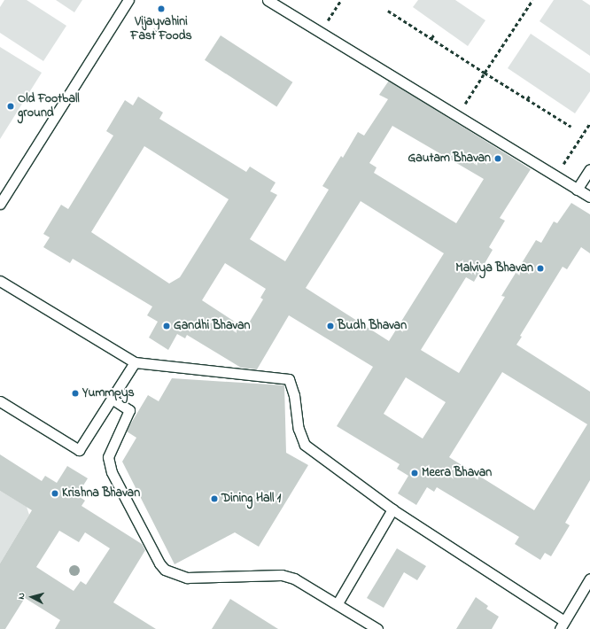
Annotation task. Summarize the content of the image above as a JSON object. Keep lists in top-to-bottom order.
{
  "places": [
    "Vijayvahini Fast Foods",
    "Old Football ground",
    "Gautam Bhavan",
    "Malviya Bhavan",
    "Gandhi Bhavan",
    "Budh Bhavan",
    "Yummpys",
    "Meera Bhavan",
    "Krishna Bhavan",
    "Dining Hall 1"
  ],
  "north": "left"
}
